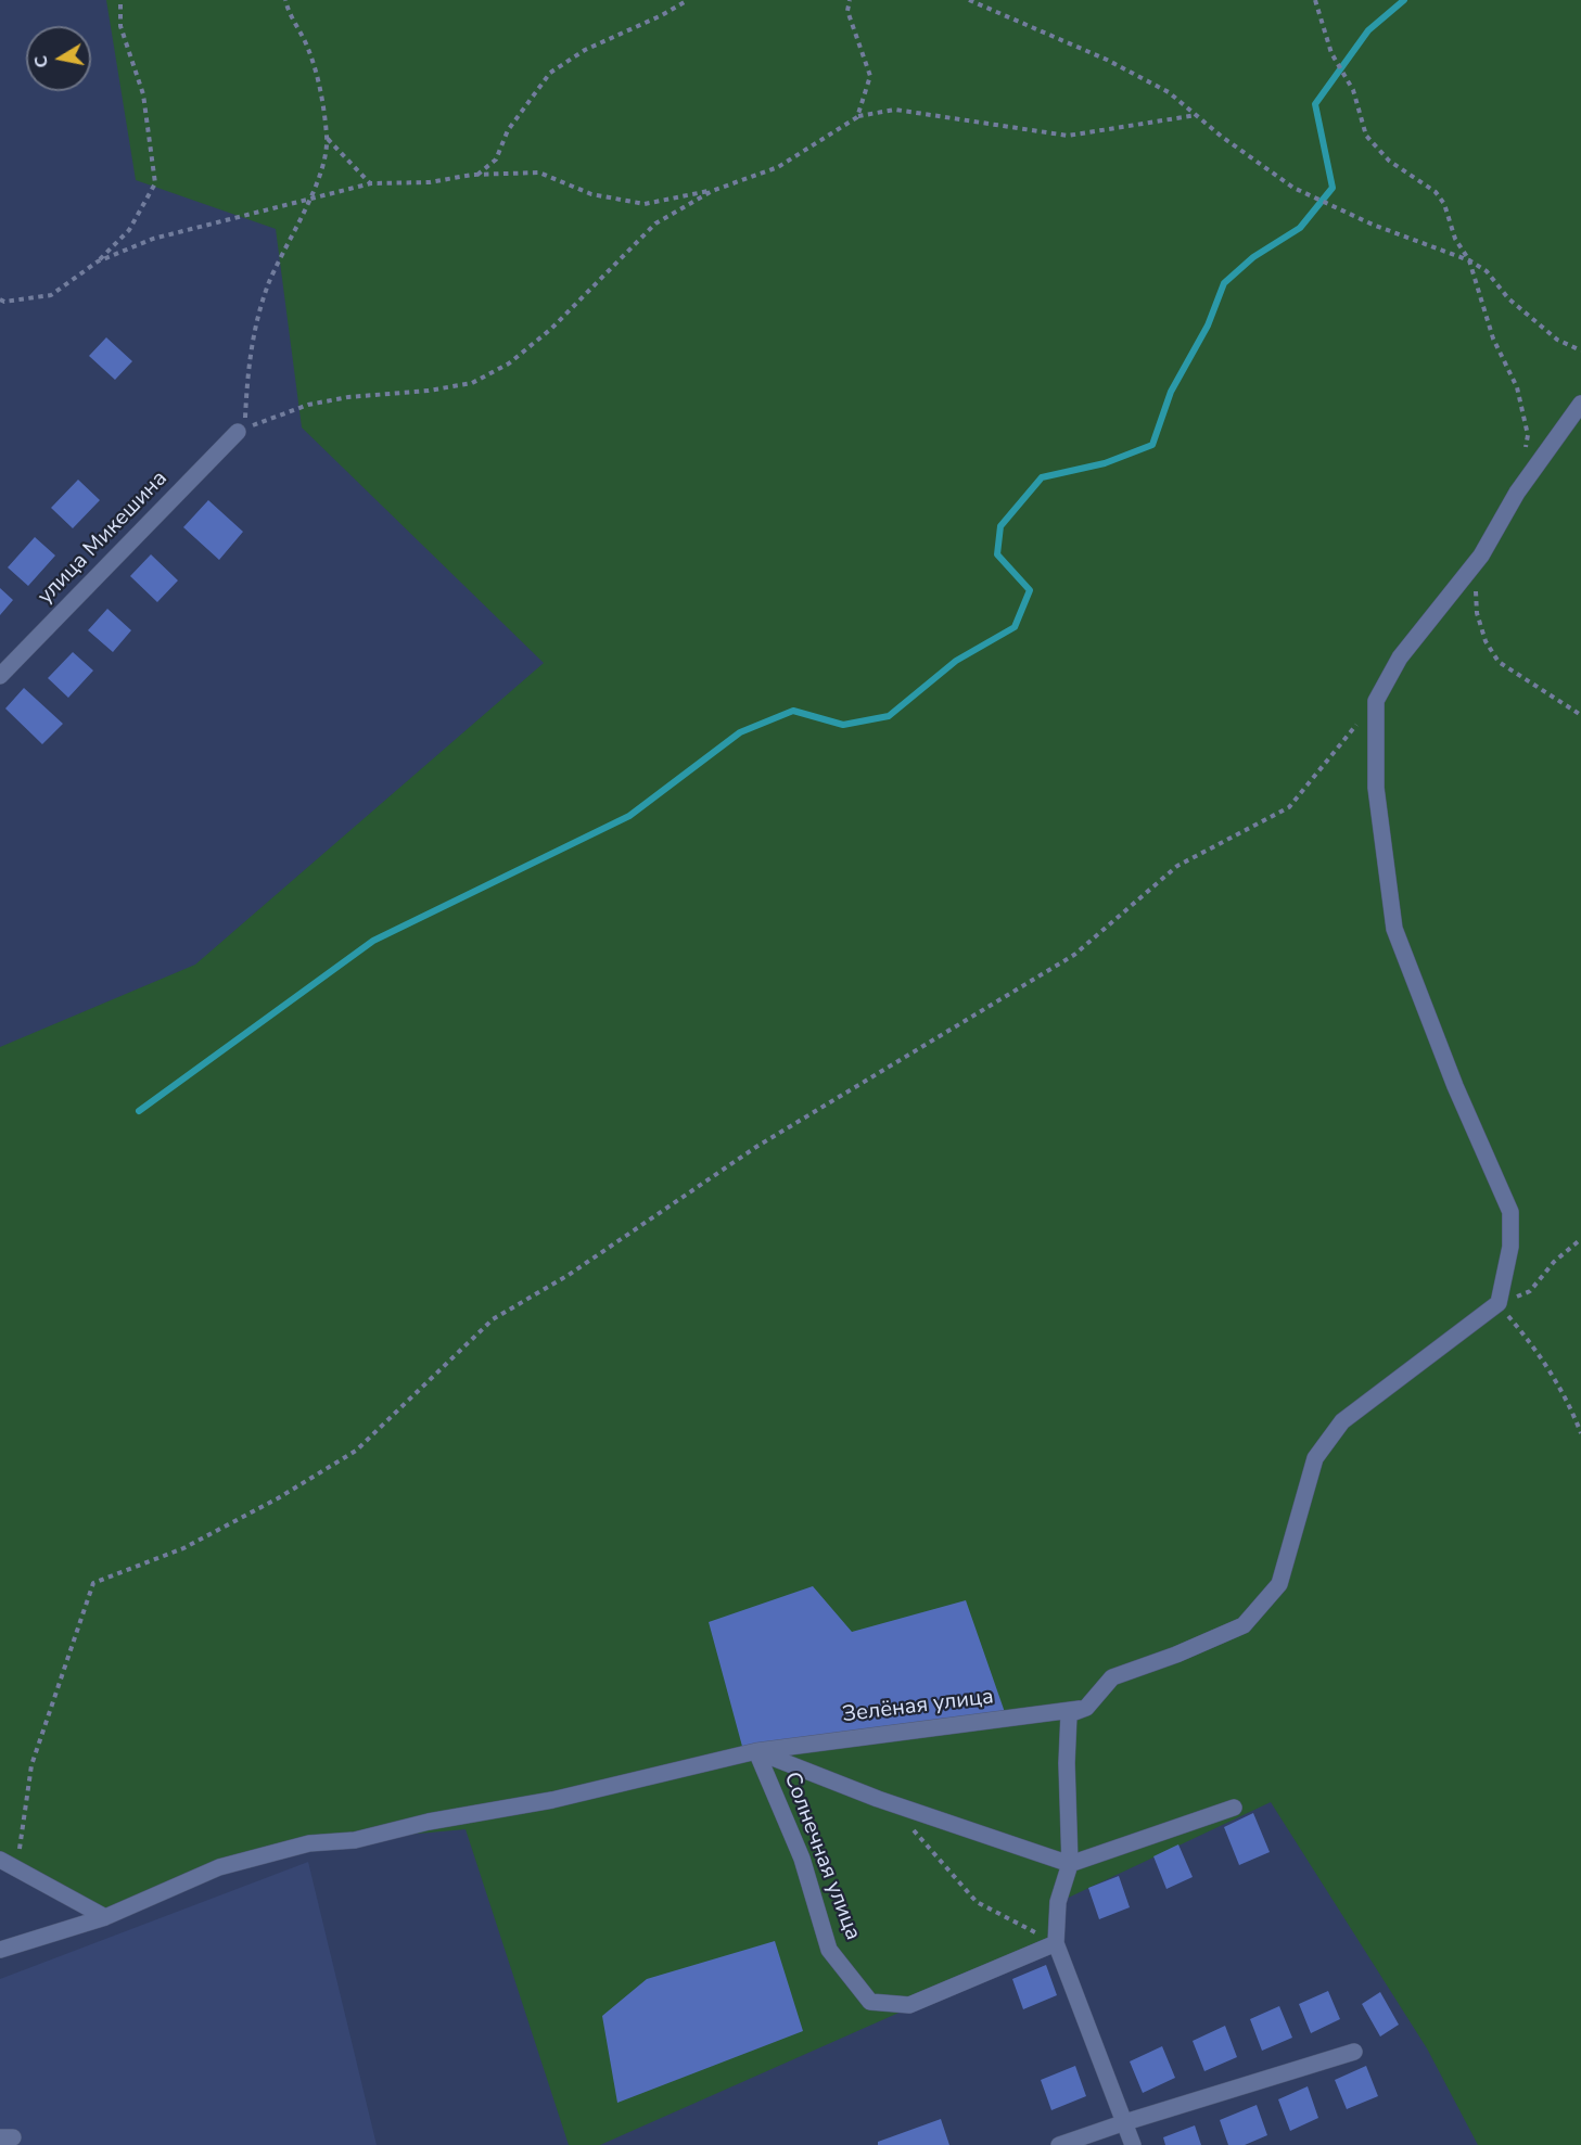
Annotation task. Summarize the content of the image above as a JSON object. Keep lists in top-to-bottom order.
{
  "streets": {
    "street": ["улица Микешина", "Зелёная улица", "Солнечная улица"]
  },
  "crossings": [
    ["Зелёная улица", "Солнечная улица"]
  ],
  "north": "left"
}
